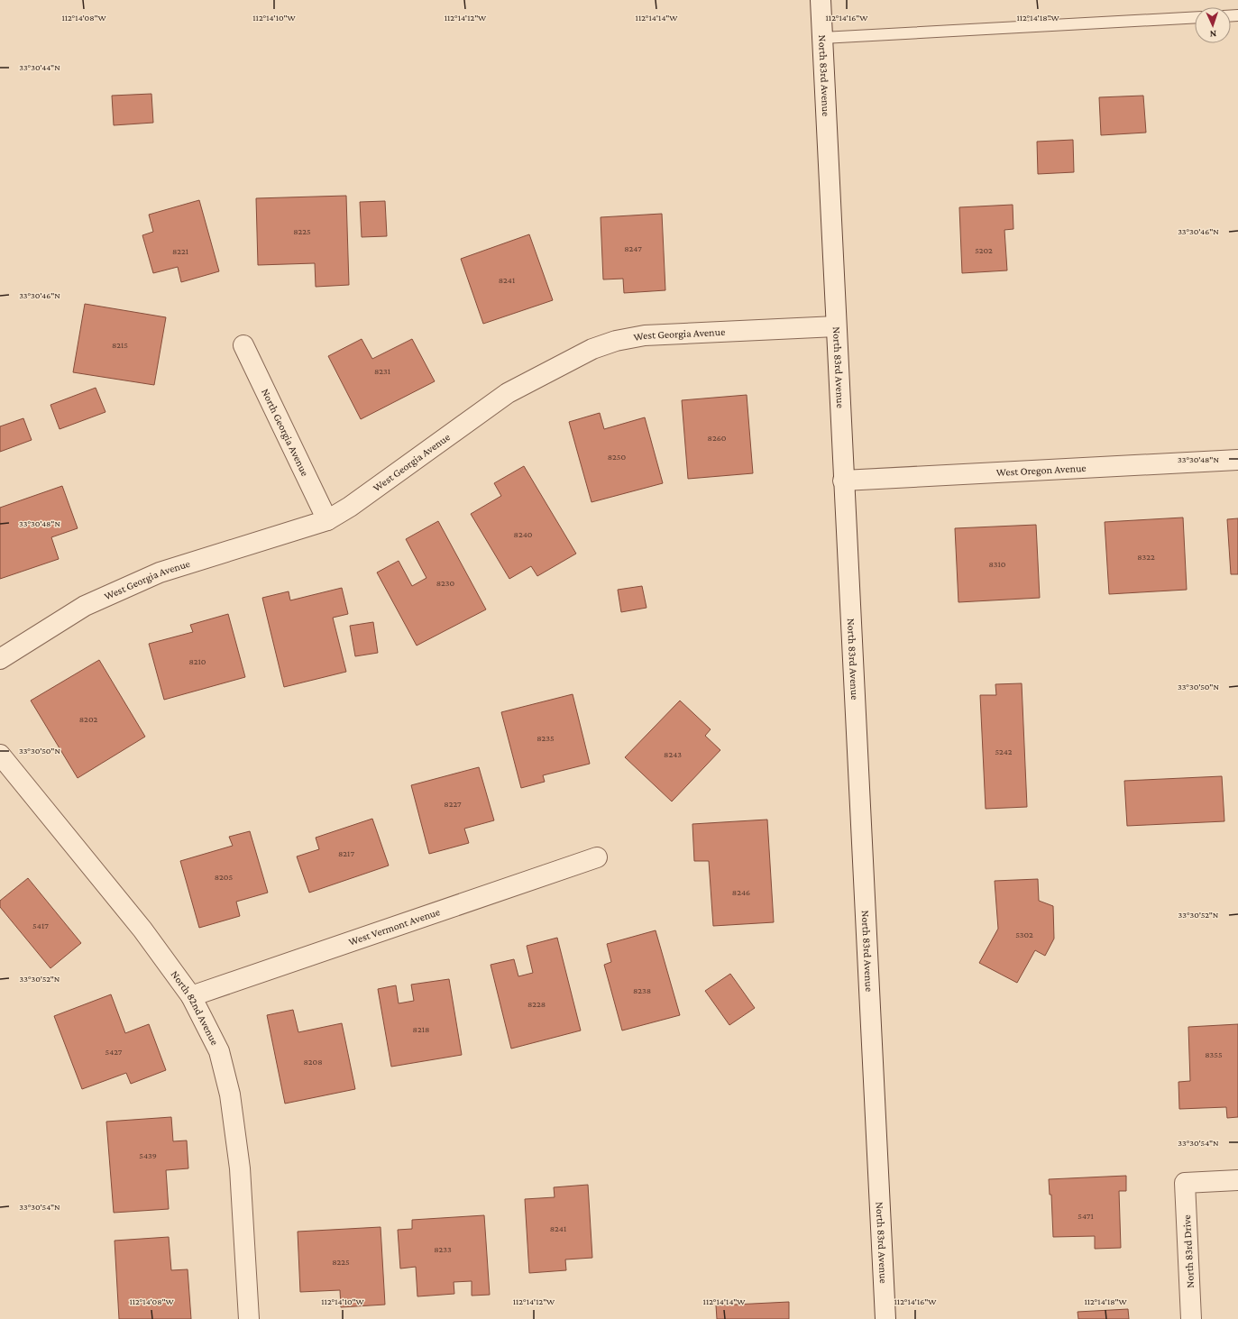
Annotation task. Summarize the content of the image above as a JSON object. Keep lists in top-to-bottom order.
{
  "streets": {
    "street": [
      "North 83rd Avenue",
      "West Georgia Avenue",
      "North Georgia Avenue",
      "West Oregon Avenue",
      "West Vermont Avenue",
      "North 82nd Avenue",
      "North 83rd Drive"
    ]
  },
  "crossings": [
    ["North 83rd Avenue", "West Georgia Avenue"],
    ["North 83rd Avenue", "West Oregon Avenue"],
    ["West Georgia Avenue", "North Georgia Avenue"],
    ["West Vermont Avenue", "North 82nd Avenue"]
  ],
  "house_numbers": [
    "8225",
    "8247",
    "5202",
    "8221",
    "8241",
    "8215",
    "8231",
    "8260",
    "8250",
    "8240",
    "8322",
    "8310",
    "8230",
    "8210",
    "8202",
    "8235",
    "5242",
    "8243",
    "8227",
    "8217",
    "8205",
    "8246",
    "5417",
    "5302",
    "8238",
    "8228",
    "8218",
    "5427",
    "8355",
    "8208",
    "5439",
    "5471",
    "8241",
    "8233",
    "8225"
  ],
  "north": "bottom",
  "coordinates": [
    "112°14'08\"W",
    "112°14'10\"W",
    "112°14'12\"W",
    "112°14'14\"W",
    "112°14'16\"W",
    "112°14'18\"W",
    "33°30'44\"N",
    "33°30'46\"N",
    "33°30'48\"N",
    "33°30'50\"N",
    "33°30'52\"N",
    "33°30'54\"N"
  ]
}
